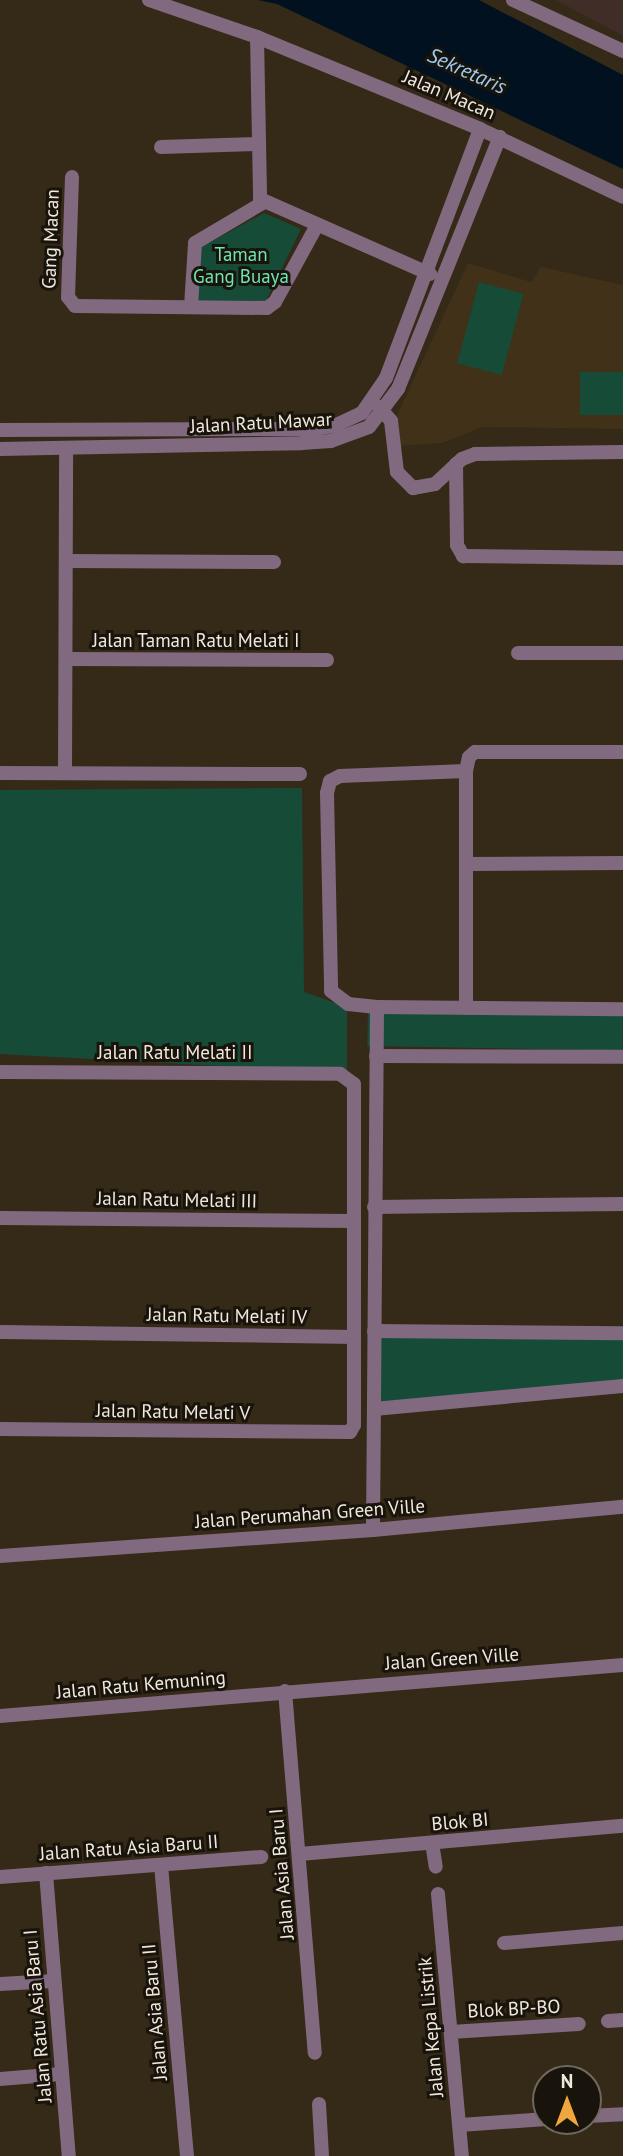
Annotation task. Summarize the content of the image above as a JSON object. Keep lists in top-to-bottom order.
{
  "streets": {
    "street": [
      "Jalan Macan",
      "Gang Macan",
      "Jalan Ratu Mawar",
      "Jalan Taman Ratu Melati I",
      "Jalan Ratu Melati II",
      "Jalan Ratu Melati III",
      "Jalan Ratu Melati IV",
      "Jalan Ratu Melati V",
      "Jalan Perumahan Green Ville",
      "Jalan Green Ville",
      "Jalan Ratu Kemuning",
      "Blok BI",
      "Jalan Ratu Asia Baru II",
      "Jalan Asia Baru I",
      "Blok BP-BO",
      "Jalan Asia Baru II",
      "Jalan Ratu Asia Baru I",
      "Jalan Kepa Listrik"
    ]
  },
  "crossings": [
    ["Jalan Macan", "Jalan Ratu Mawar"],
    ["Jalan Ratu Mawar", "Jalan Taman Ratu Melati I"],
    ["Jalan Ratu Melati II", "Jalan Ratu Melati III"],
    ["Jalan Ratu Melati IV", "Jalan Ratu Melati V"],
    ["Jalan Green Ville", "Jalan Ratu Kemuning"],
    ["Jalan Green Ville", "Jalan Asia Baru I"],
    ["Jalan Ratu Kemuning", "Jalan Asia Baru I"],
    ["Blok BI", "Jalan Asia Baru I"],
    ["Jalan Ratu Asia Baru II", "Jalan Asia Baru II"],
    ["Jalan Ratu Asia Baru II", "Jalan Ratu Asia Baru I"],
    ["Blok BP-BO", "Jalan Kepa Listrik"]
  ],
  "water": ["Sekretaris"],
  "parks": ["Taman Gang Buaya"],
  "north": "top"
}
